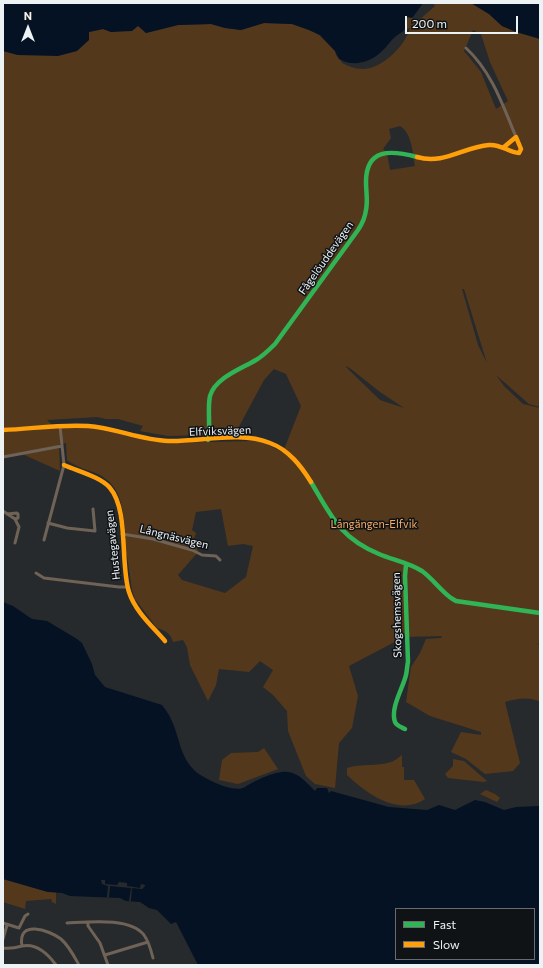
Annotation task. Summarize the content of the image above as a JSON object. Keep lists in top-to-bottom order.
{
  "streets": {
    "street": [
      "Fågelöuddevägen",
      "Elfviksvägen",
      "Långnäsvägen",
      "Hustegavägen",
      "Skogshemsvägen"
    ]
  },
  "crossings": [
    ["Fågelöuddevägen", "Elfviksvägen"],
    ["Elfviksvägen", "Skogshemsvägen"],
    ["Långnäsvägen", "Hustegavägen"]
  ],
  "parks": ["Långängen-Elfvik"],
  "legend": ["Fast", "Slow"],
  "scale_bar": "200 m",
  "north": "top"
}
